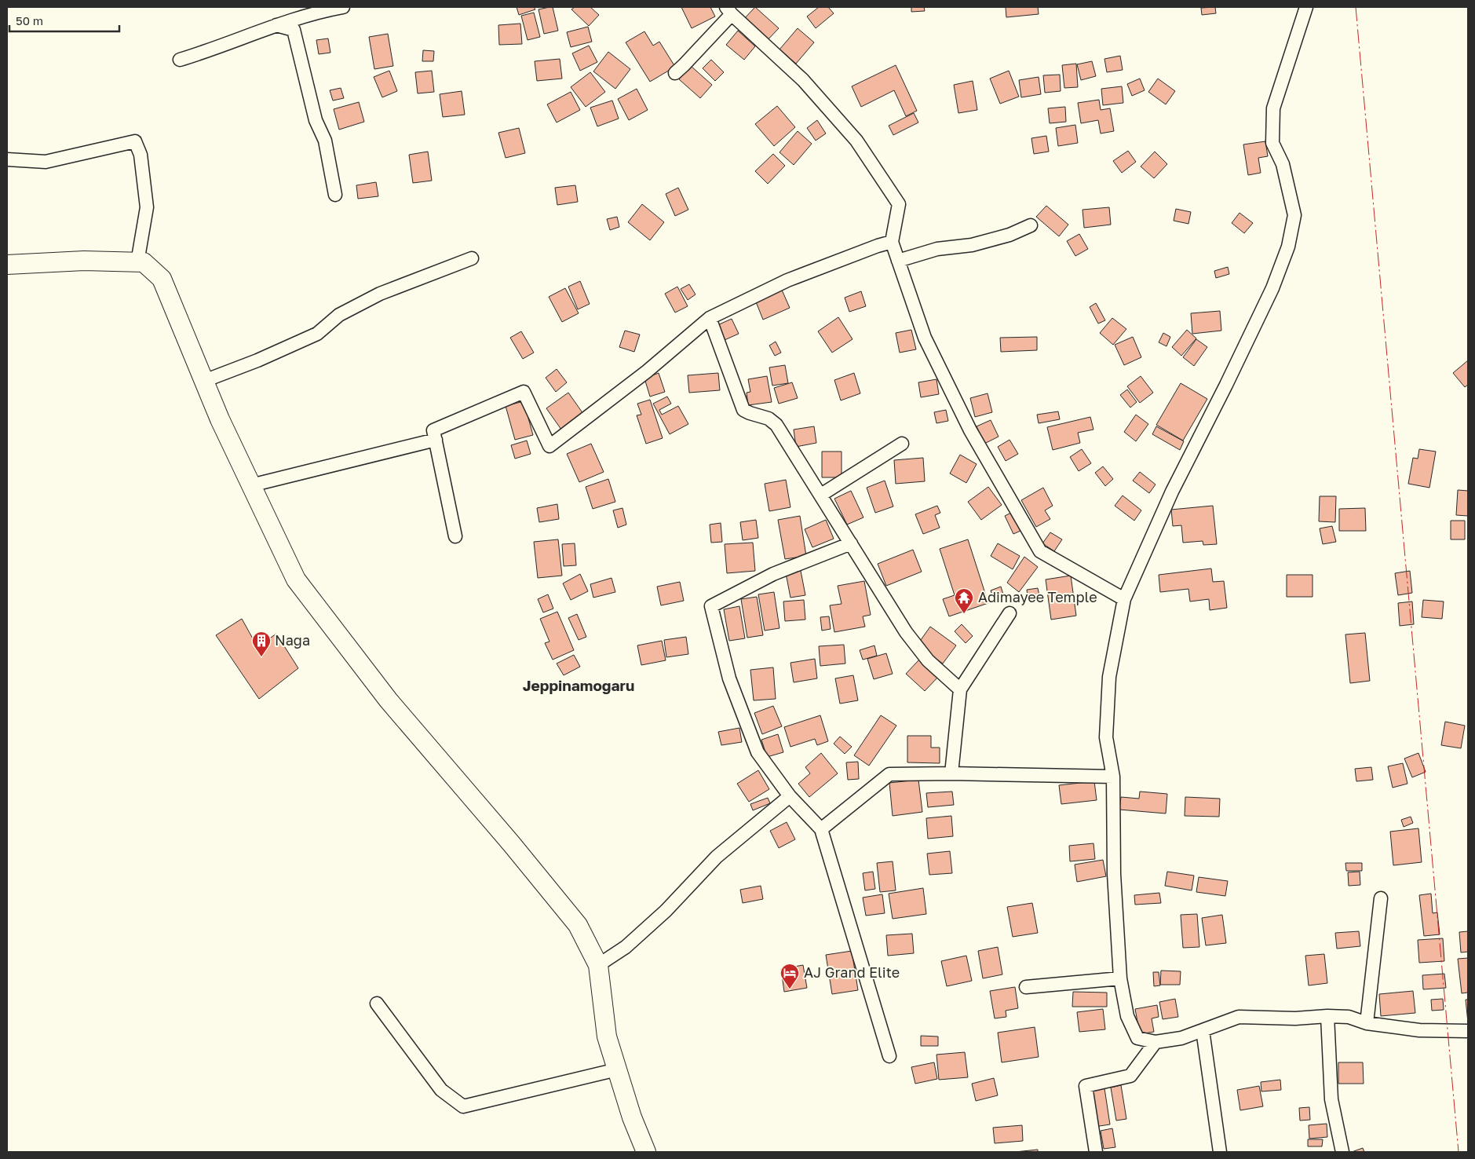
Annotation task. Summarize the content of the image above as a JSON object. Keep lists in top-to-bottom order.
{
  "districts": ["Jeppinamogaru"],
  "places": {
    "temple": ["Adimayee Temple"],
    "building": ["Naga"],
    "hotel": ["AJ Grand Elite"]
  },
  "scale_bar": "50 m"
}
